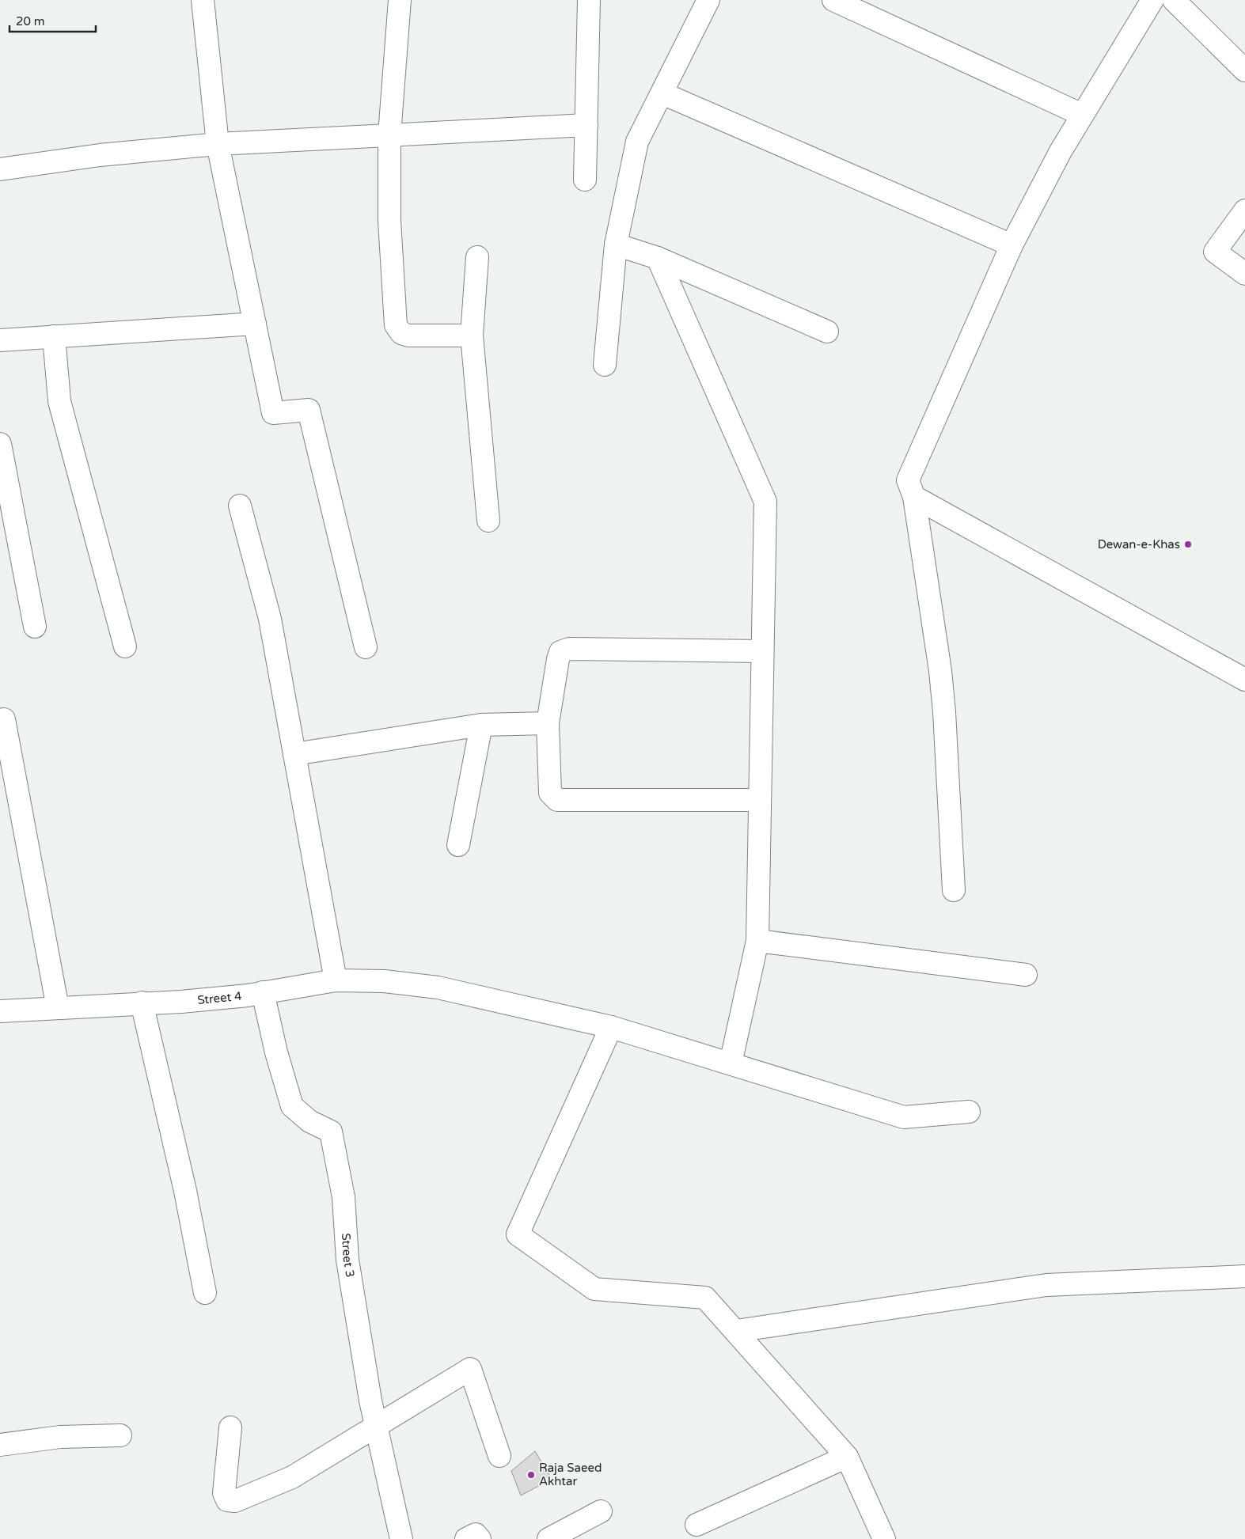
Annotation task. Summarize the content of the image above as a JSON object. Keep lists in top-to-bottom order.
{
  "streets": {
    "street": ["Street 4", "Street 3"]
  },
  "crossings": [
    ["Street 4", "Street 3"]
  ],
  "places": ["Dewan-e-Khas", "Raja Saeed Akhtar"],
  "scale_bar": "20 m"
}
